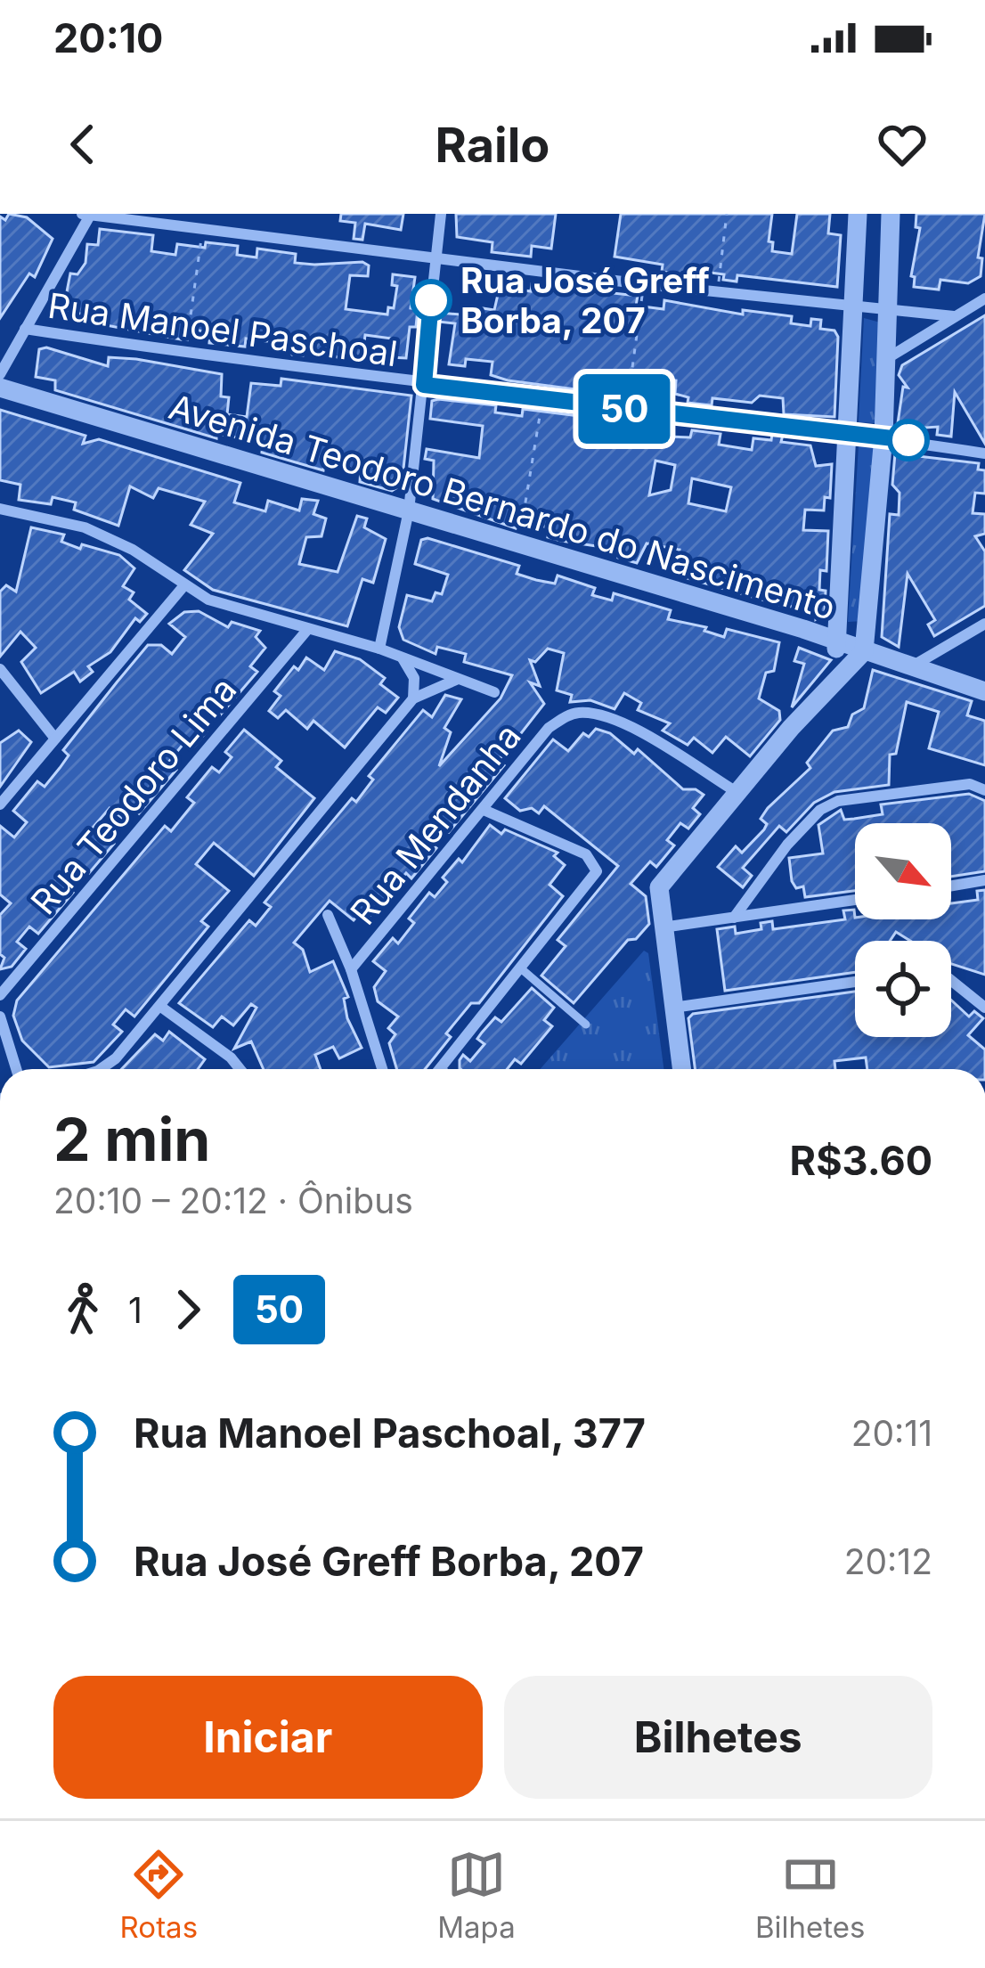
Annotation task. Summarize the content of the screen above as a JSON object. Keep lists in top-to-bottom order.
{
  "streets": {
    "street": [
      "Rua Manoel Paschoal",
      "Avenida Teodoro Bernardo do Nascimento",
      "Rua Teodoro Lima",
      "Rua Mendanha"
    ]
  },
  "places": ["Rua José Greff Borba, 207"],
  "lines": ["bus line 50"],
  "north": "bottom right",
  "page": {
    "status": "20:10",
    "header": "Railo",
    "on_map": "50",
    "heading": ["2 min", "20:10 – 20:12 · Ônibus", "R$3.60"],
    "legs": ["1", "50"],
    "list": [
      {
        "name": "Rua Manoel Paschoal, 377",
        "value": "20:11"
      },
      {
        "name": "Rua José Greff Borba, 207",
        "value": "20:12"
      }
    ],
    "buttons": ["Iniciar", "Bilhetes"],
    "tabs": ["Rotas", "Mapa", "Bilhetes"]
  }
}
